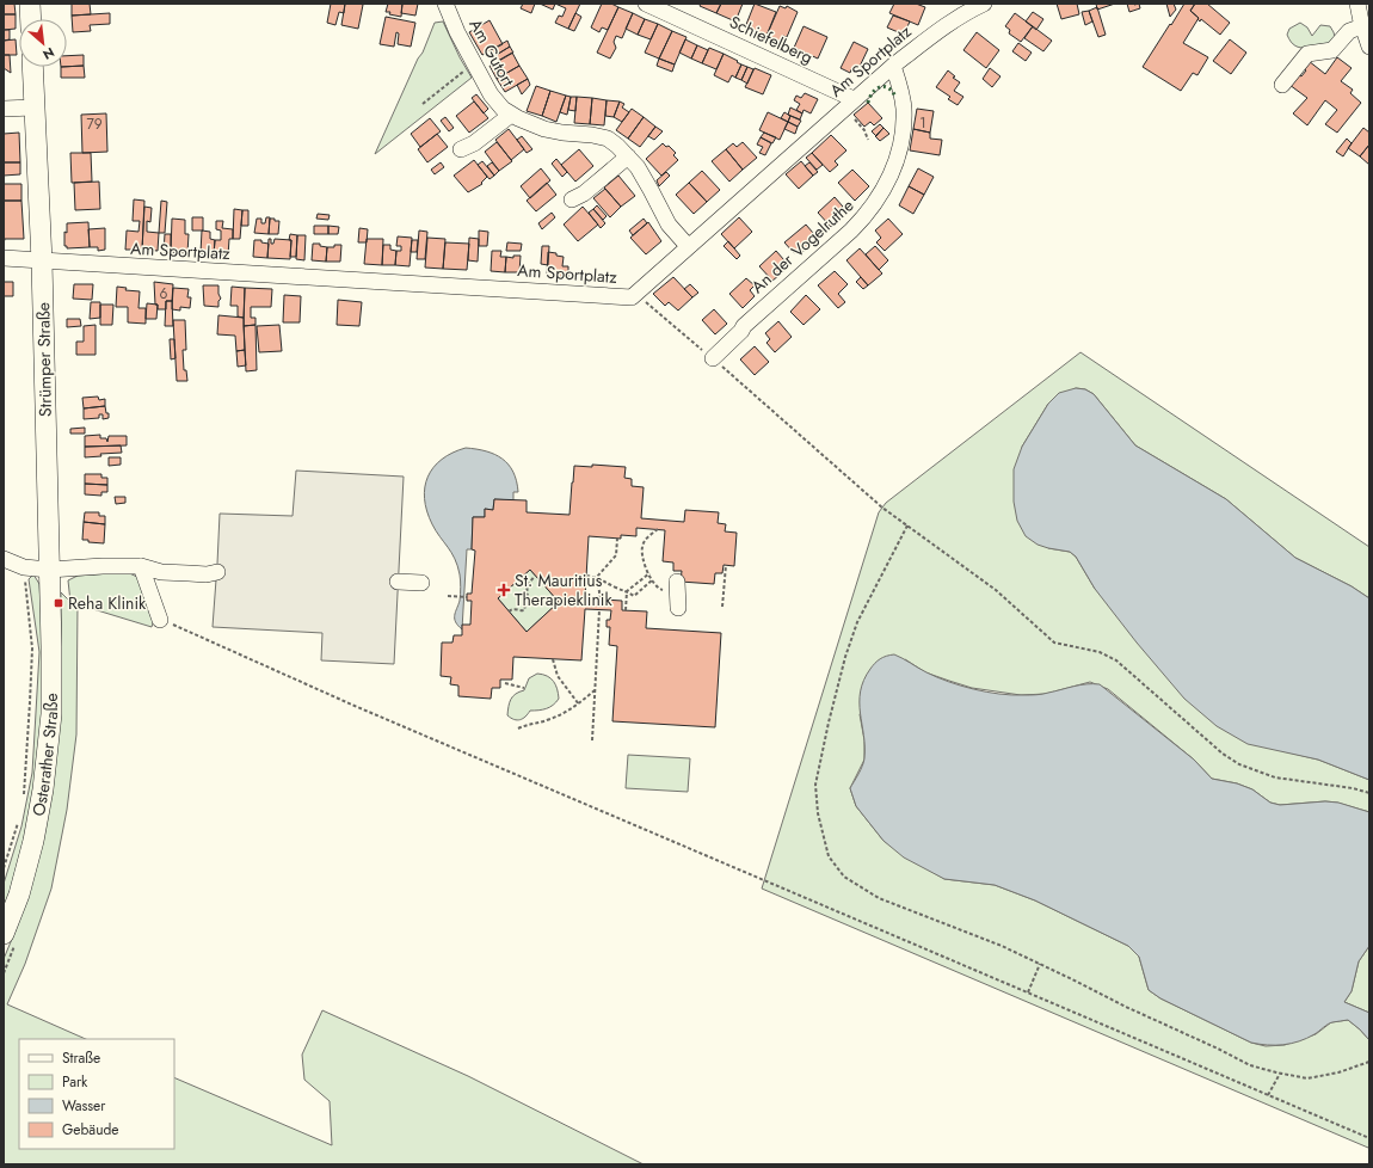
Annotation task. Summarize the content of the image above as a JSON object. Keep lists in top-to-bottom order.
{
  "streets": {
    "main road": ["Strümper Straße", "Osterather Straße"],
    "street": [
      "Schiefelberg",
      "Am Gutort",
      "Am Sportplatz",
      "An der Vogelruthe"
    ]
  },
  "crossings": [
    ["Schiefelberg", "Am Sportplatz"],
    ["Am Gutort", "Am Sportplatz"],
    ["Am Sportplatz", "An der Vogelruthe"],
    ["Am Sportplatz", "Strümper Straße"],
    ["Strümper Straße", "Osterather Straße"]
  ],
  "places": {
    "health": ["St. Mauritius Therapieklinik"],
    "transit": ["Reha Klinik"]
  },
  "house_numbers": ["1", "79", "6"],
  "legend": [
    "Straße",
    "Park",
    "Wasser",
    "Gebäude"
  ],
  "north": "bottom right"
}
